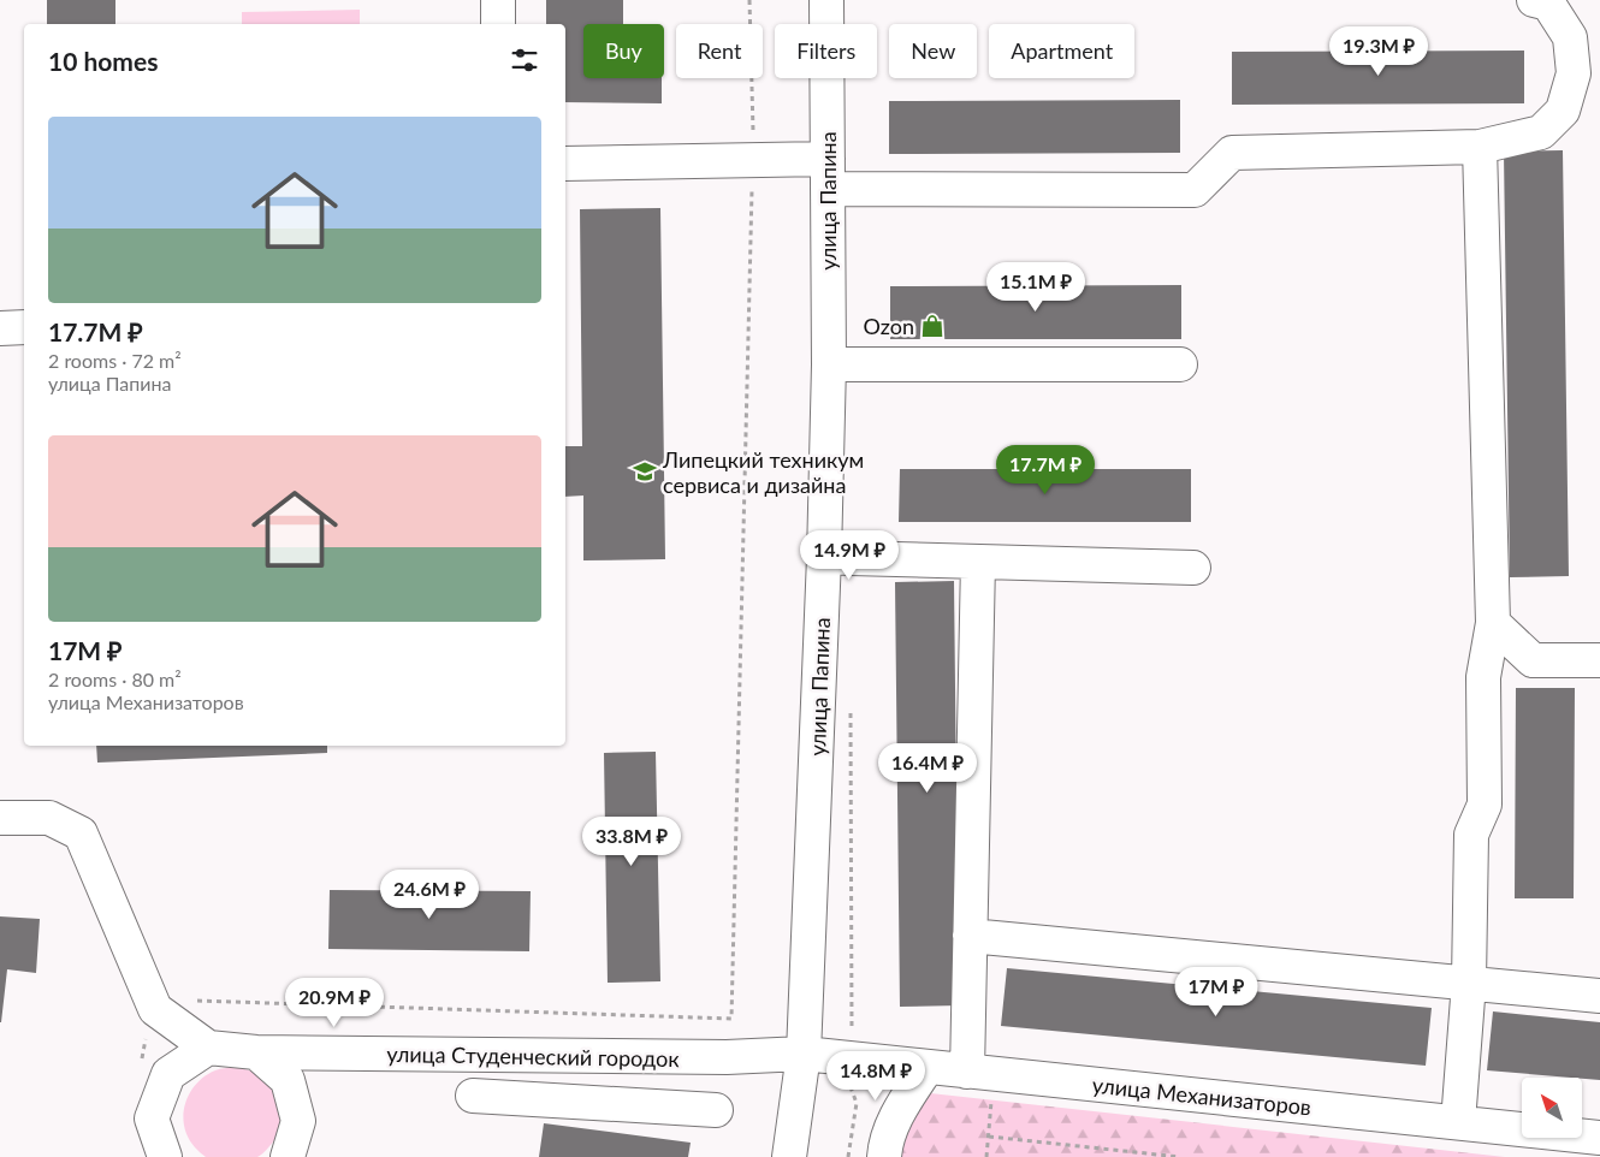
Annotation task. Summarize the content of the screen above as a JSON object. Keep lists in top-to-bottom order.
{
  "streets": {
    "street": ["улица Папина", "улица Студенческий городок", "улица Механизаторов"]
  },
  "crossings": [
    ["улица Папина", "улица Студенческий городок"],
    ["улица Папина", "улица Механизаторов"],
    ["улица Студенческий городок", "улица Механизаторов"]
  ],
  "places": {
    "shop": ["Ozon"],
    "school or university": ["Липецкий техникум сервиса и дизайна"]
  },
  "north": "top left",
  "page": {
    "chip": [
      "Buy",
      "Rent",
      "Filters",
      "New",
      "Apartment"
    ],
    "heading": "10 homes",
    "price": [
      "19.3M ₽",
      "15.1M ₽",
      "17.7M ₽",
      "14.9M ₽",
      "16.4M ₽",
      "33.8M ₽",
      "24.6M ₽",
      "17M ₽",
      "20.9M ₽",
      "14.8M ₽"
    ],
    "list": [
      {
        "name": "17.7M ₽",
        "note": "2 rooms · 72 m² · улица Папина"
      },
      {
        "name": "17M ₽",
        "note": "2 rooms · 80 m² · улица Механизаторов"
      }
    ]
  }
}
